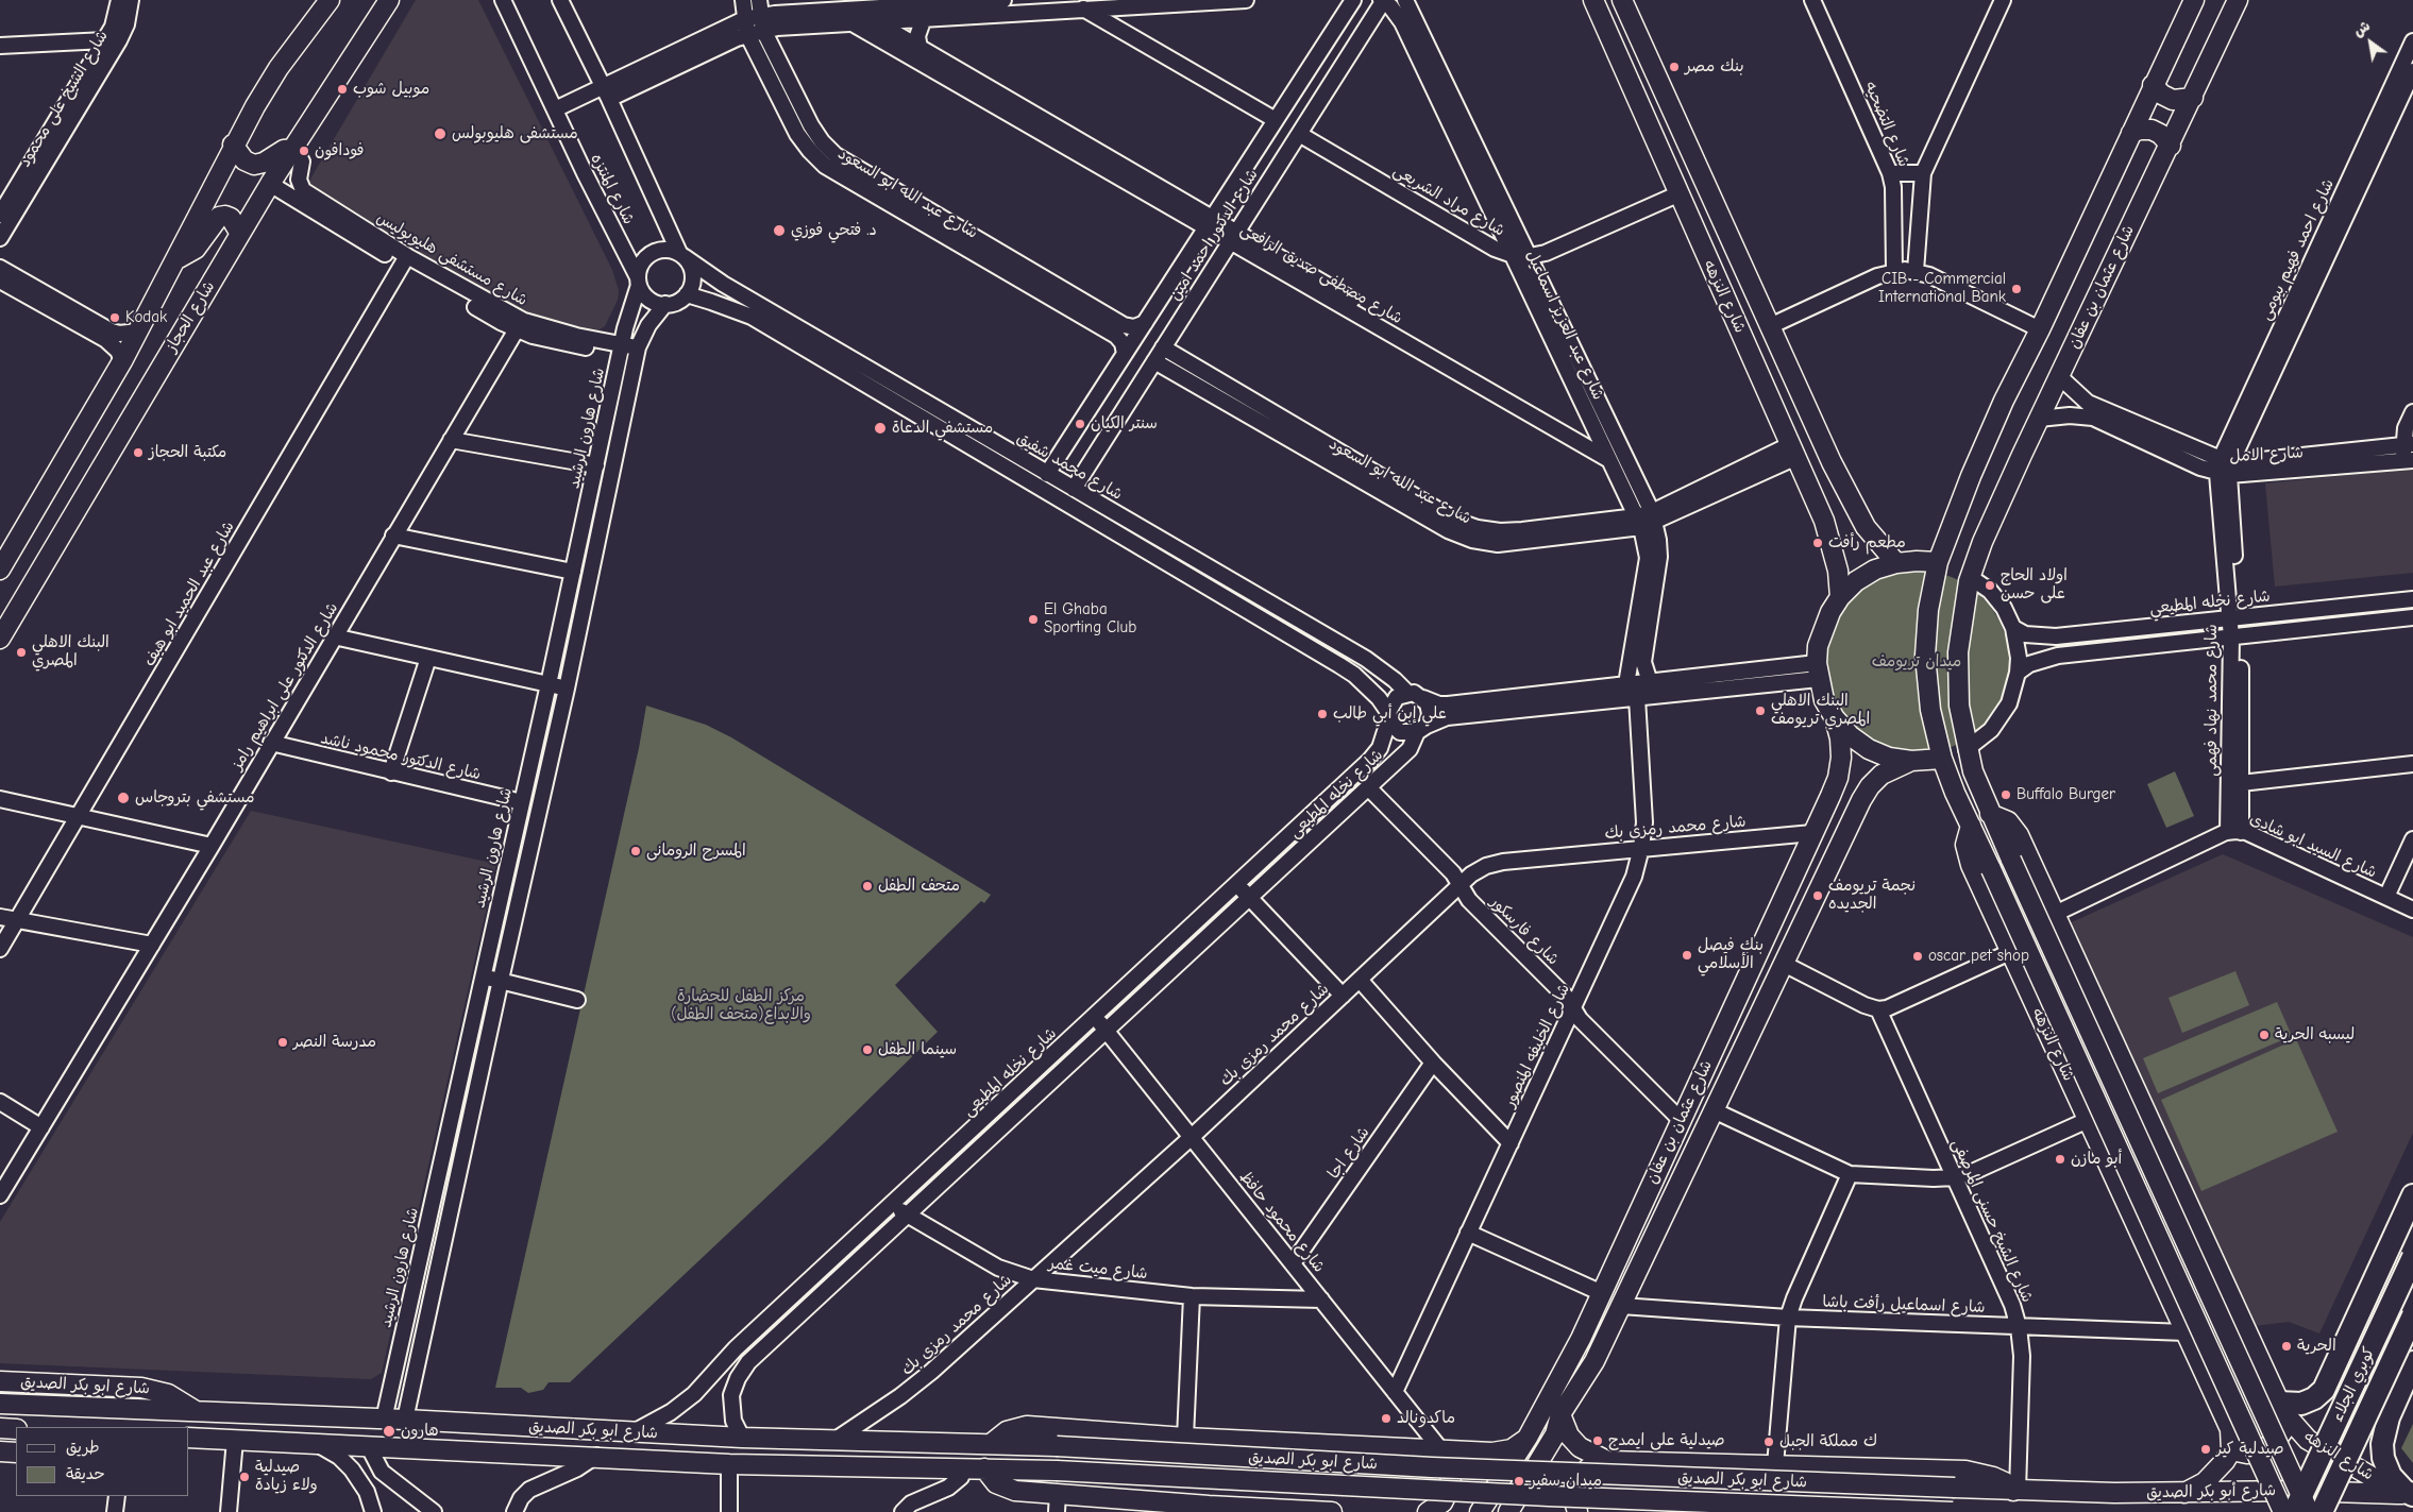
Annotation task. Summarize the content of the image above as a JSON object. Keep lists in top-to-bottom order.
{
  "streets": {
    "highway": ["كوبري الجلاء"],
    "main road": [
      "شارع عثمان بن عفان",
      "شارع النزهه",
      "شارع الحجاز",
      "شارع ابو بكر الصديق",
      "شارع أبو بكر الصديق"
    ],
    "street": [
      "شارع الشيخ على محمود",
      "شارع التضحيه",
      "شارع المنتزه",
      "شارع عبد الله ابو السعود",
      "شارع مراد الشريعى",
      "شارع الدكتور احمد امين",
      "شارع احمد فهيم بيومى",
      "شارع مستشفى هليوبوليس",
      "شارع مصطفى صديق الرافعى",
      "شارع عبد العزيز اسماعيل",
      "شارع هارون الرشيد",
      "شارع الامل",
      "شارع محمد شفيق",
      "شارع عبد الحميد ابو هيف",
      "شارع نخله المطيعي",
      "شارع الدكتور على ابراهيم رامز",
      "شارع محمد نهاد فهمى",
      "شارع الدكتور محمود ناشد",
      "شارع نخله المطيعى",
      "شارع محمد رمزى بك",
      "شارع السيد ابو شادى",
      "شارع فارسكور",
      "شارع الخليفه المنصور",
      "شارع اجا",
      "شارع الشيخ حسنى المرصفى",
      "شارع محمود حافظ",
      "شارع ميت غمر",
      "شارع اسماعيل رأفت باشا"
    ]
  },
  "crossings": [
    ["شارع المنتزه", "شارع هارون الرشيد"],
    ["شارع المنتزه", "شارع محمد شفيق"],
    ["شارع عبد الله ابو السعود", "شارع الدكتور احمد امين"],
    ["شارع عبد الله ابو السعود", "شارع النزهه"],
    ["شارع عبد الله ابو السعود", "شارع عبد العزيز اسماعيل"],
    ["شارع مراد الشريعى", "شارع الدكتور احمد امين"],
    ["شارع مراد الشريعى", "شارع النزهه"],
    ["شارع مراد الشريعى", "شارع عبد العزيز اسماعيل"],
    ["شارع الدكتور احمد امين", "شارع مصطفى صديق الرافعى"],
    ["شارع الدكتور احمد امين", "شارع عبد العزيز اسماعيل"],
    ["شارع الدكتور احمد امين", "شارع محمد شفيق"],
    ["شارع احمد فهيم بيومى", "شارع الامل"],
    ["شارع احمد فهيم بيومى", "شارع محمد نهاد فهمى"],
    ["شارع مستشفى هليوبوليس", "شارع الحجاز"],
    ["شارع مستشفى هليوبوليس", "شارع هارون الرشيد"],
    ["شارع مستشفى هليوبوليس", "شارع عبد الحميد ابو هيف"],
    ["شارع مستشفى هليوبوليس", "شارع الدكتور على ابراهيم رامز"],
    ["شارع مصطفى صديق الرافعى", "شارع عبد العزيز اسماعيل"],
    ["شارع عثمان بن عفان", "شارع الامل"],
    ["شارع عثمان بن عفان", "شارع محمد رمزى بك"],
    ["شارع عثمان بن عفان", "شارع فارسكور"],
    ["شارع عثمان بن عفان", "شارع اسماعيل رأفت باشا"],
    ["شارع عثمان بن عفان", "شارع ابو بكر الصديق"],
    ["شارع النزهه", "شارع السيد ابو شادى"],
    ["شارع النزهه", "شارع اسماعيل رأفت باشا"],
    ["شارع النزهه", "شارع أبو بكر الصديق"],
    ["شارع هارون الرشيد", "شارع محمد شفيق"],
    ["شارع هارون الرشيد", "شارع الدكتور محمود ناشد"],
    ["شارع هارون الرشيد", "شارع ابو بكر الصديق"],
    ["شارع الامل", "شارع محمد نهاد فهمى"],
    ["شارع محمد شفيق", "شارع نخله المطيعى"],
    ["شارع نخله المطيعي", "شارع محمد نهاد فهمى"],
    ["شارع الدكتور على ابراهيم رامز", "شارع الدكتور محمود ناشد"],
    ["شارع محمد نهاد فهمى", "شارع السيد ابو شادى"],
    ["شارع نخله المطيعى", "شارع فارسكور"],
    ["شارع نخله المطيعى", "شارع محمود حافظ"],
    ["شارع نخله المطيعى", "شارع ميت غمر"],
    ["شارع نخله المطيعى", "شارع ابو بكر الصديق"],
    ["شارع محمد رمزى بك", "شارع فارسكور"],
    ["شارع محمد رمزى بك", "شارع الخليفه المنصور"],
    ["شارع محمد رمزى بك", "شارع محمود حافظ"],
    ["شارع محمد رمزى بك", "شارع ميت غمر"],
    ["شارع محمد رمزى بك", "شارع ابو بكر الصديق"],
    ["شارع فارسكور", "شارع الخليفه المنصور"],
    ["شارع الخليفه المنصور", "شارع محمود حافظ"],
    ["شارع اجا", "شارع محمود حافظ"],
    ["شارع الشيخ حسنى المرصفى", "شارع اسماعيل رأفت باشا"],
    ["شارع الشيخ حسنى المرصفى", "شارع ابو بكر الصديق"],
    ["شارع الشيخ حسنى المرصفى", "شارع أبو بكر الصديق"],
    ["شارع محمود حافظ", "شارع ميت غمر"],
    ["شارع محمود حافظ", "شارع ابو بكر الصديق"],
    ["شارع ابو بكر الصديق", "شارع أبو بكر الصديق"]
  ],
  "parks": ["ميدان تريومف", "مركز الطفل للحضارة والابداع(متحف الطفل)"],
  "places": [
    "بنك مصر",
    "موبيل شوب",
    "مستشفى هليوبولس",
    "فودافون",
    "د. فتحي فوزي",
    "CIB - Commercial International Bank",
    "Kodak",
    "سنتر الكيان",
    "مستشفي الدعاة",
    "مكتبة الحجاز",
    "مطعم رأفت",
    "اولاد الحاج على حسن",
    "El Ghaba Sporting Club",
    "البنك الاهلي المصري",
    "البنك الاهلي المصري تريومف",
    "علي إبن أبي طالب",
    "Buffalo Burger",
    "مستشفي بتروجاس",
    "المسرح الرومانى",
    "متحف الطفل",
    "نجمة تريومف الجديده",
    "بنك فيصل الأسلامي",
    "oscar pet shop",
    "ليسبه الحرية",
    "مدرسة النصر",
    "سينما الطفل",
    "أبو مازن",
    "الحرية",
    "ماكدونالد",
    "هارون",
    "صيدلية على ايمدج",
    "ك مملكة الجبل",
    "صيدلية كير",
    "صيدلية ولاء زيادة",
    "ميدان سفير"
  ],
  "legend": ["طريق", "حديقة"],
  "north": "top left"
}
